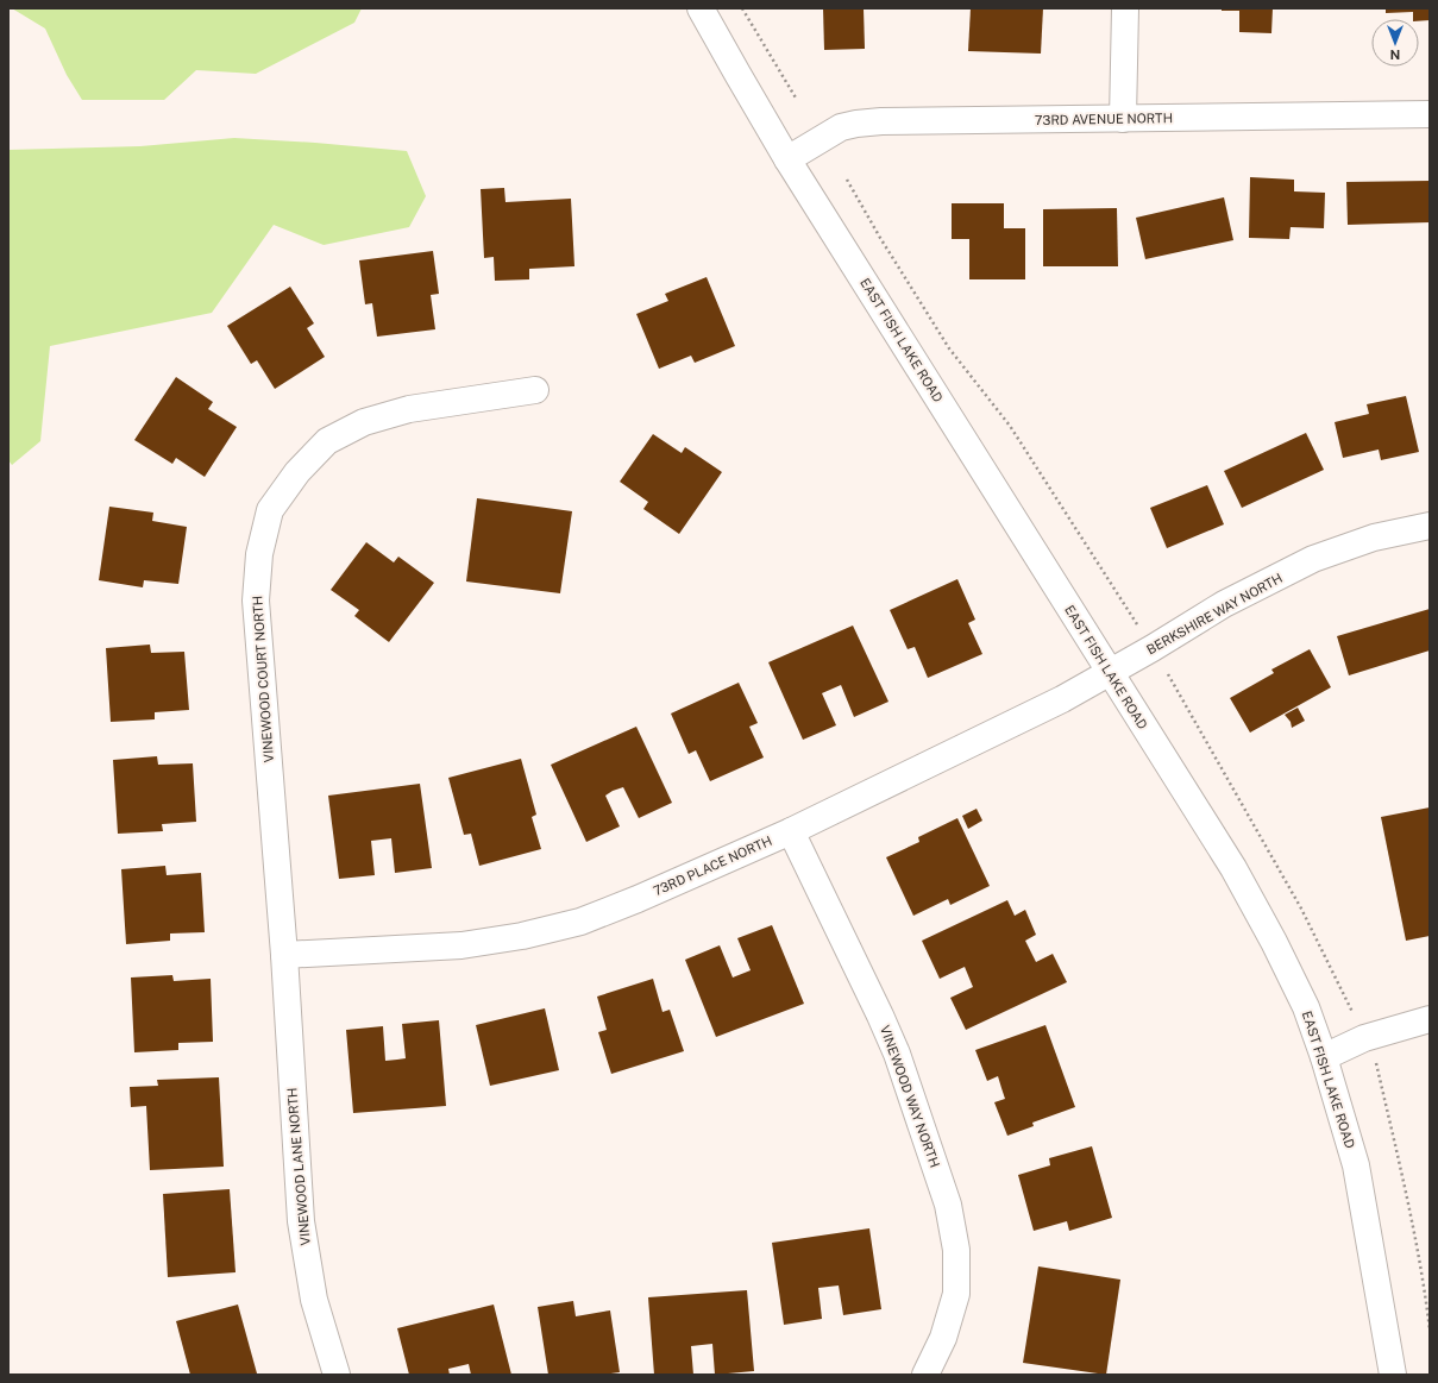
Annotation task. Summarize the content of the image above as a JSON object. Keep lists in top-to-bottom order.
{
  "streets": {
    "street": [
      "73RD AVENUE NORTH",
      "EAST FISH LAKE ROAD",
      "BERKSHIRE WAY NORTH",
      "VINEWOOD COURT NORTH",
      "73RD PLACE NORTH",
      "VINEWOOD WAY NORTH",
      "VINEWOOD LANE NORTH"
    ]
  },
  "crossings": [
    ["73RD AVENUE NORTH", "EAST FISH LAKE ROAD"],
    ["EAST FISH LAKE ROAD", "BERKSHIRE WAY NORTH"],
    ["EAST FISH LAKE ROAD", "73RD PLACE NORTH"],
    ["BERKSHIRE WAY NORTH", "73RD PLACE NORTH"],
    ["VINEWOOD COURT NORTH", "73RD PLACE NORTH"],
    ["VINEWOOD COURT NORTH", "VINEWOOD LANE NORTH"],
    ["73RD PLACE NORTH", "VINEWOOD WAY NORTH"],
    ["73RD PLACE NORTH", "VINEWOOD LANE NORTH"]
  ],
  "north": "bottom"
}
